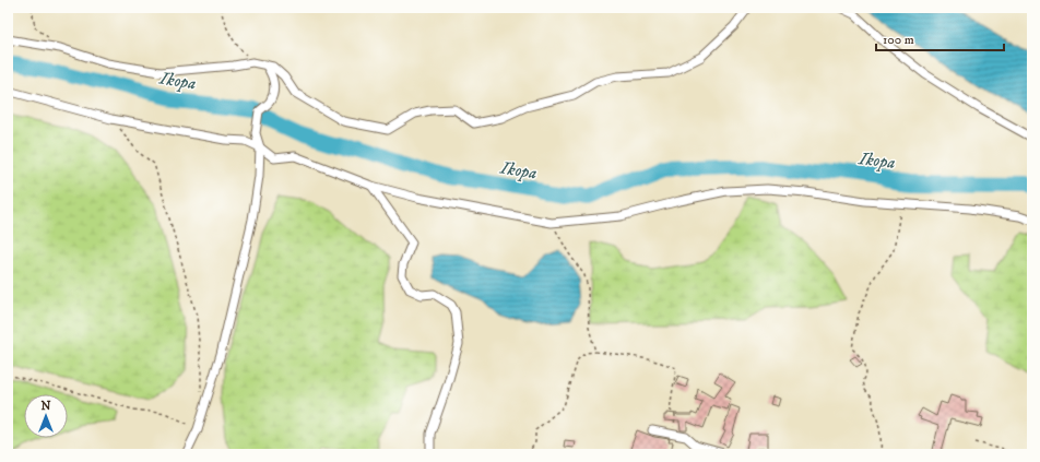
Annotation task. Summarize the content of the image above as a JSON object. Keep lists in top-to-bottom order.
{
  "water": ["Ikopa"],
  "scale_bar": "100 m",
  "north": "top"
}
